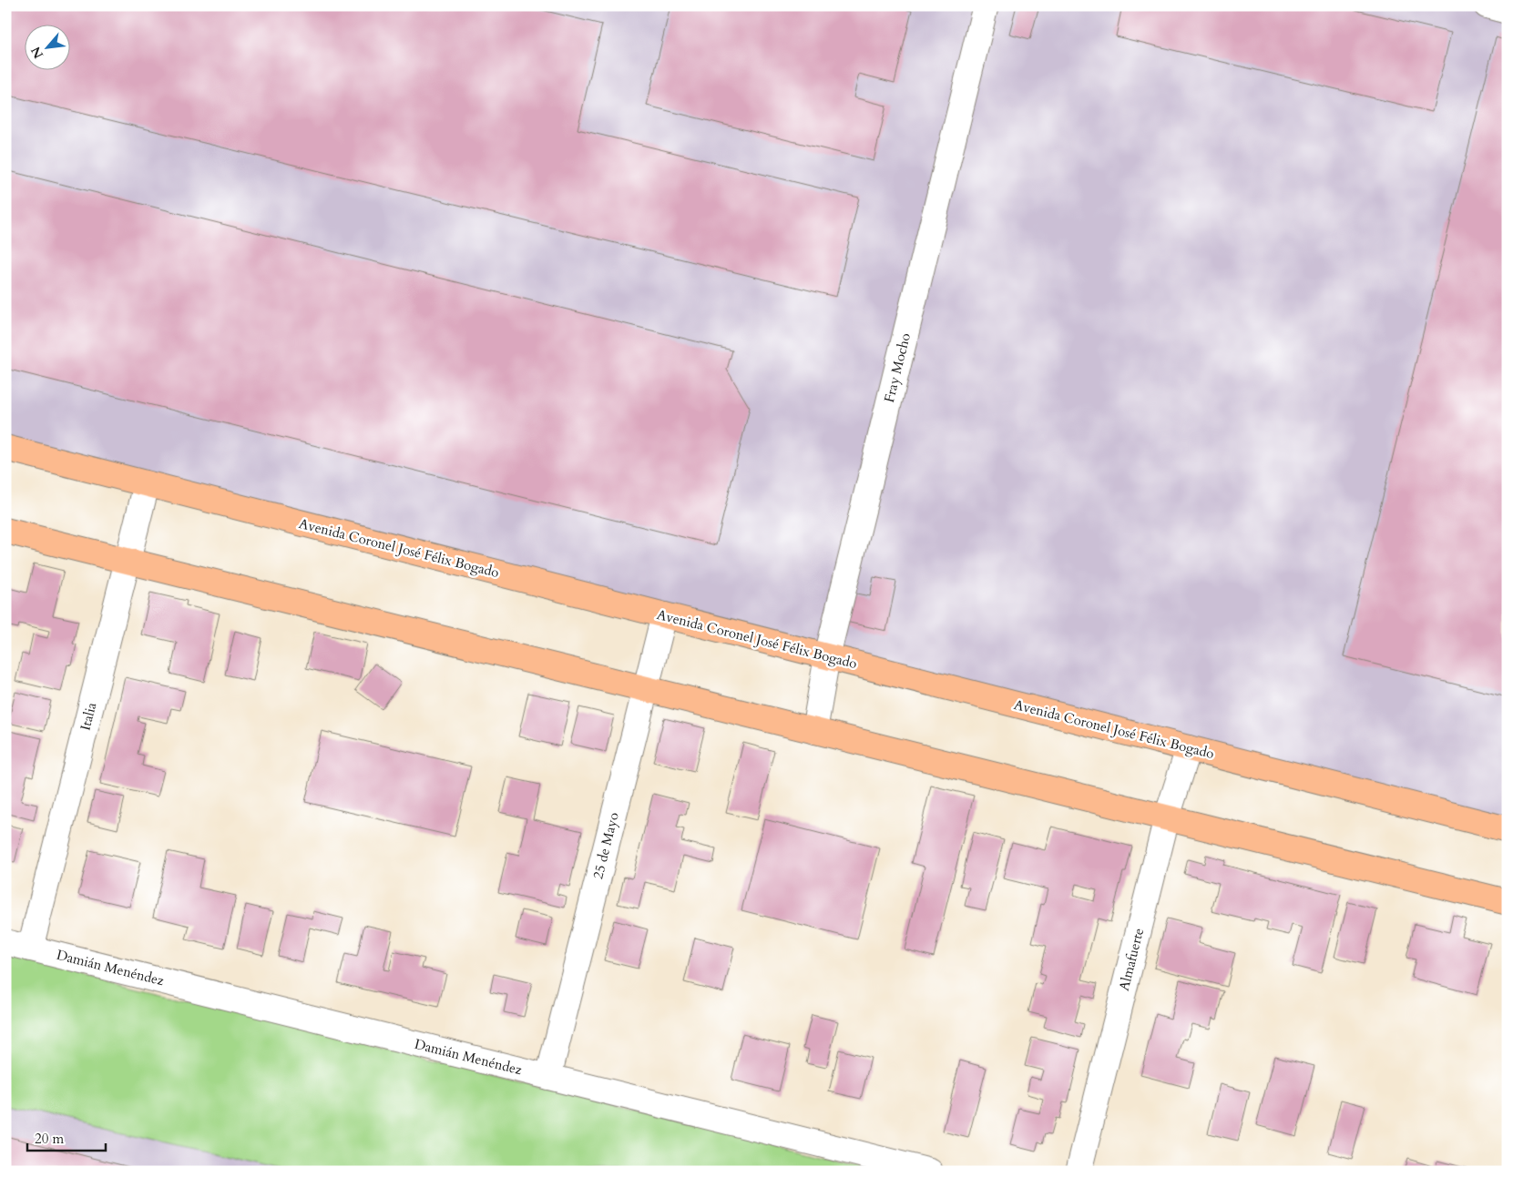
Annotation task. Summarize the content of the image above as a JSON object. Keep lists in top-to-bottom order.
{
  "streets": {
    "main road": ["Avenida Coronel José Félix Bogado"],
    "street": [
      "Fray Mocho",
      "Italia",
      "25 de Mayo",
      "Almafuerte",
      "Damián Menéndez"
    ]
  },
  "crossings": [
    ["Fray Mocho", "Avenida Coronel José Félix Bogado"],
    ["Avenida Coronel José Félix Bogado", "Italia"],
    ["Avenida Coronel José Félix Bogado", "25 de Mayo"],
    ["Avenida Coronel José Félix Bogado", "Almafuerte"],
    ["Italia", "Damián Menéndez"],
    ["25 de Mayo", "Damián Menéndez"]
  ],
  "scale_bar": "20 m",
  "north": "bottom left"
}
